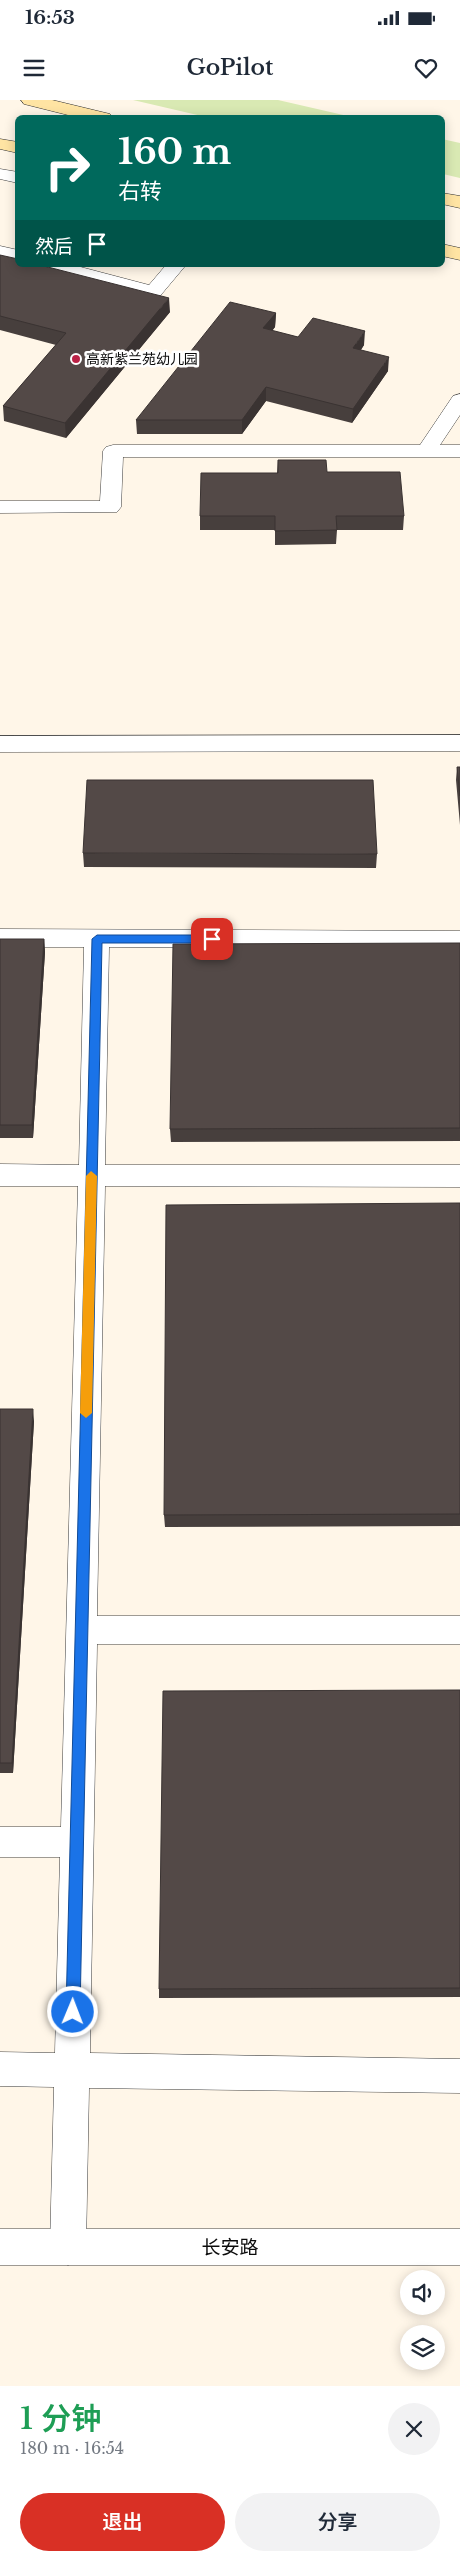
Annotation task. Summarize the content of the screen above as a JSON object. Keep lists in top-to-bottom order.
{
  "streets": {
    "street": ["长安路"]
  },
  "places": ["高新紫兰苑幼儿园"],
  "page": {
    "status": "16:53",
    "header": "GoPilot",
    "turn": ["160 m", "右转"],
    "then": "然后",
    "heading": ["1 分钟", "180 m · 16:54"],
    "buttons": ["退出", "分享"]
  }
}
